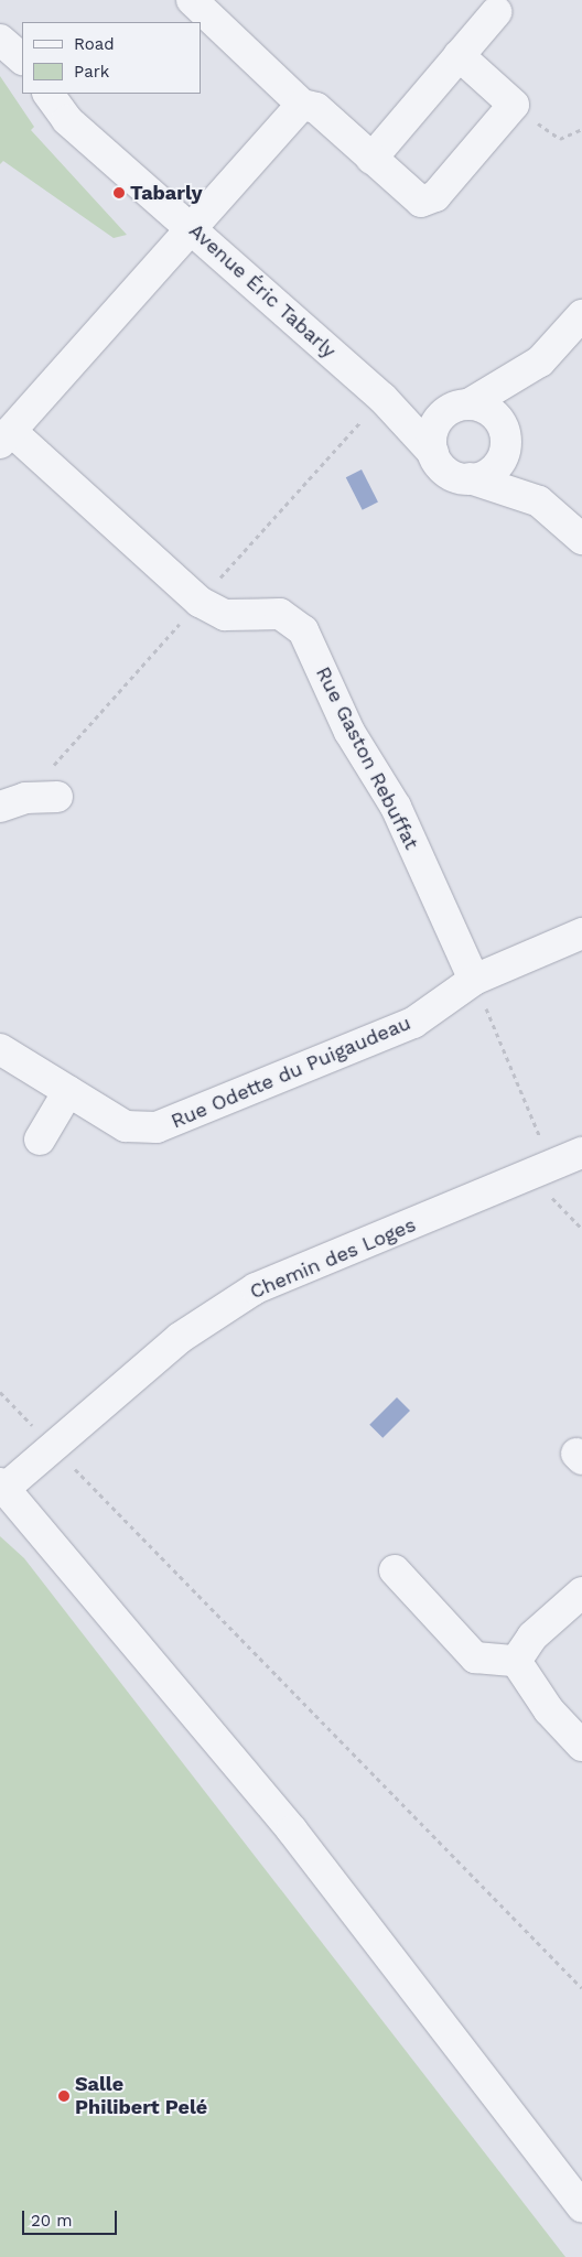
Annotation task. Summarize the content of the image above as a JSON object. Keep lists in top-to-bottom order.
{
  "streets": {
    "street": [
      "Avenue Éric Tabarly",
      "Rue Gaston Rebuffat",
      "Rue Odette du Puigaudeau",
      "Chemin des Loges"
    ]
  },
  "crossings": [
    ["Rue Gaston Rebuffat", "Rue Odette du Puigaudeau"]
  ],
  "places": ["Tabarly", "Salle Philibert Pelé"],
  "legend": ["Road", "Park"],
  "scale_bar": "20 m"
}
